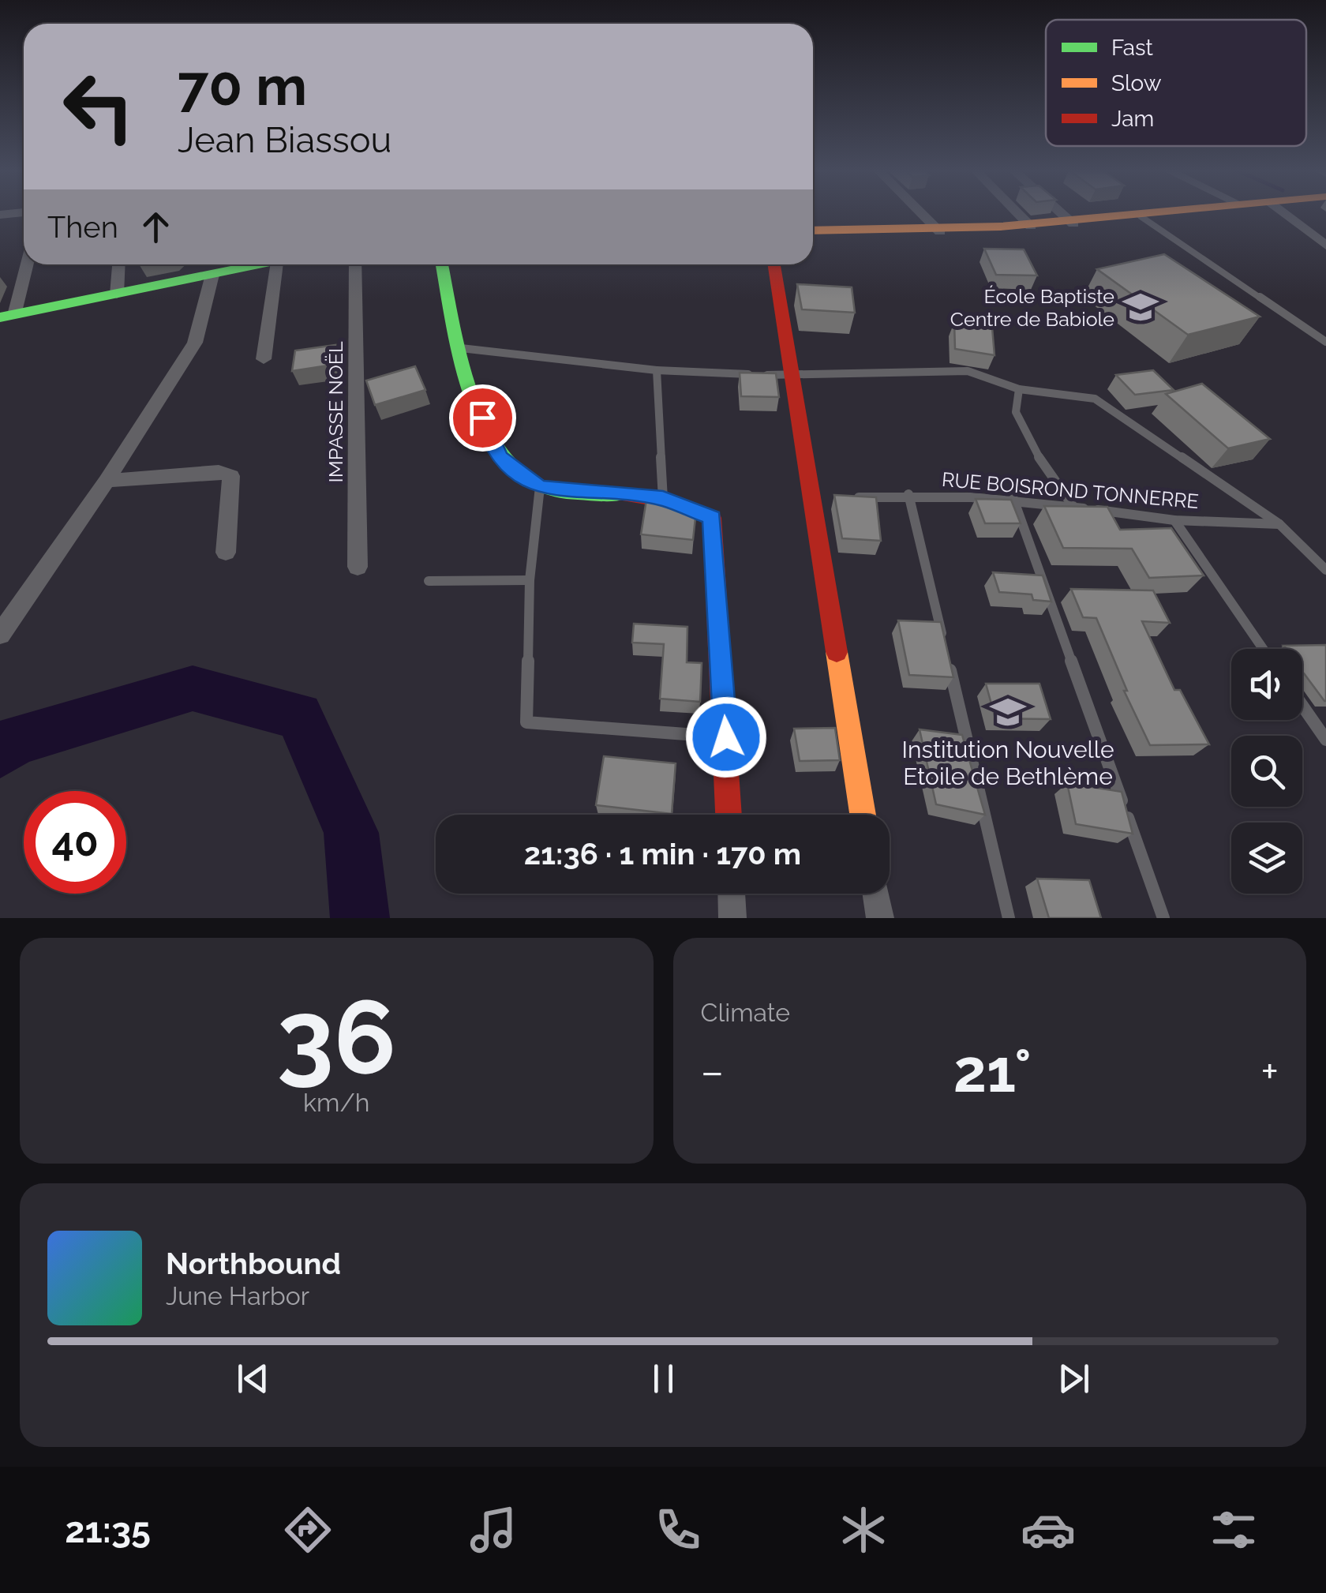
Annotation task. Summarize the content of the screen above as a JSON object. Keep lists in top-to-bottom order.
{
  "streets": {
    "street": ["IMPASSE NOËL"],
    "lane": ["RUE BOISROND TONNERRE"]
  },
  "places": {
    "school or university": ["École Baptiste Centre de Babiole", "Institution Nouvelle Etoile de Bethlème"]
  },
  "legend": ["Fast", "Slow", "Jam"],
  "page": {
    "turn": ["70 m", "Jean Biassou"],
    "then": "Then",
    "limit": "40",
    "trip": "21:36 · 1 min · 170 m",
    "tile": [
      ["36", "km/h"],
      "Climate"
    ],
    "heat": ["−", "21°", "+"],
    "song": ["Northbound", "June Harbor"],
    "tabs": "21:35"
  }
}
